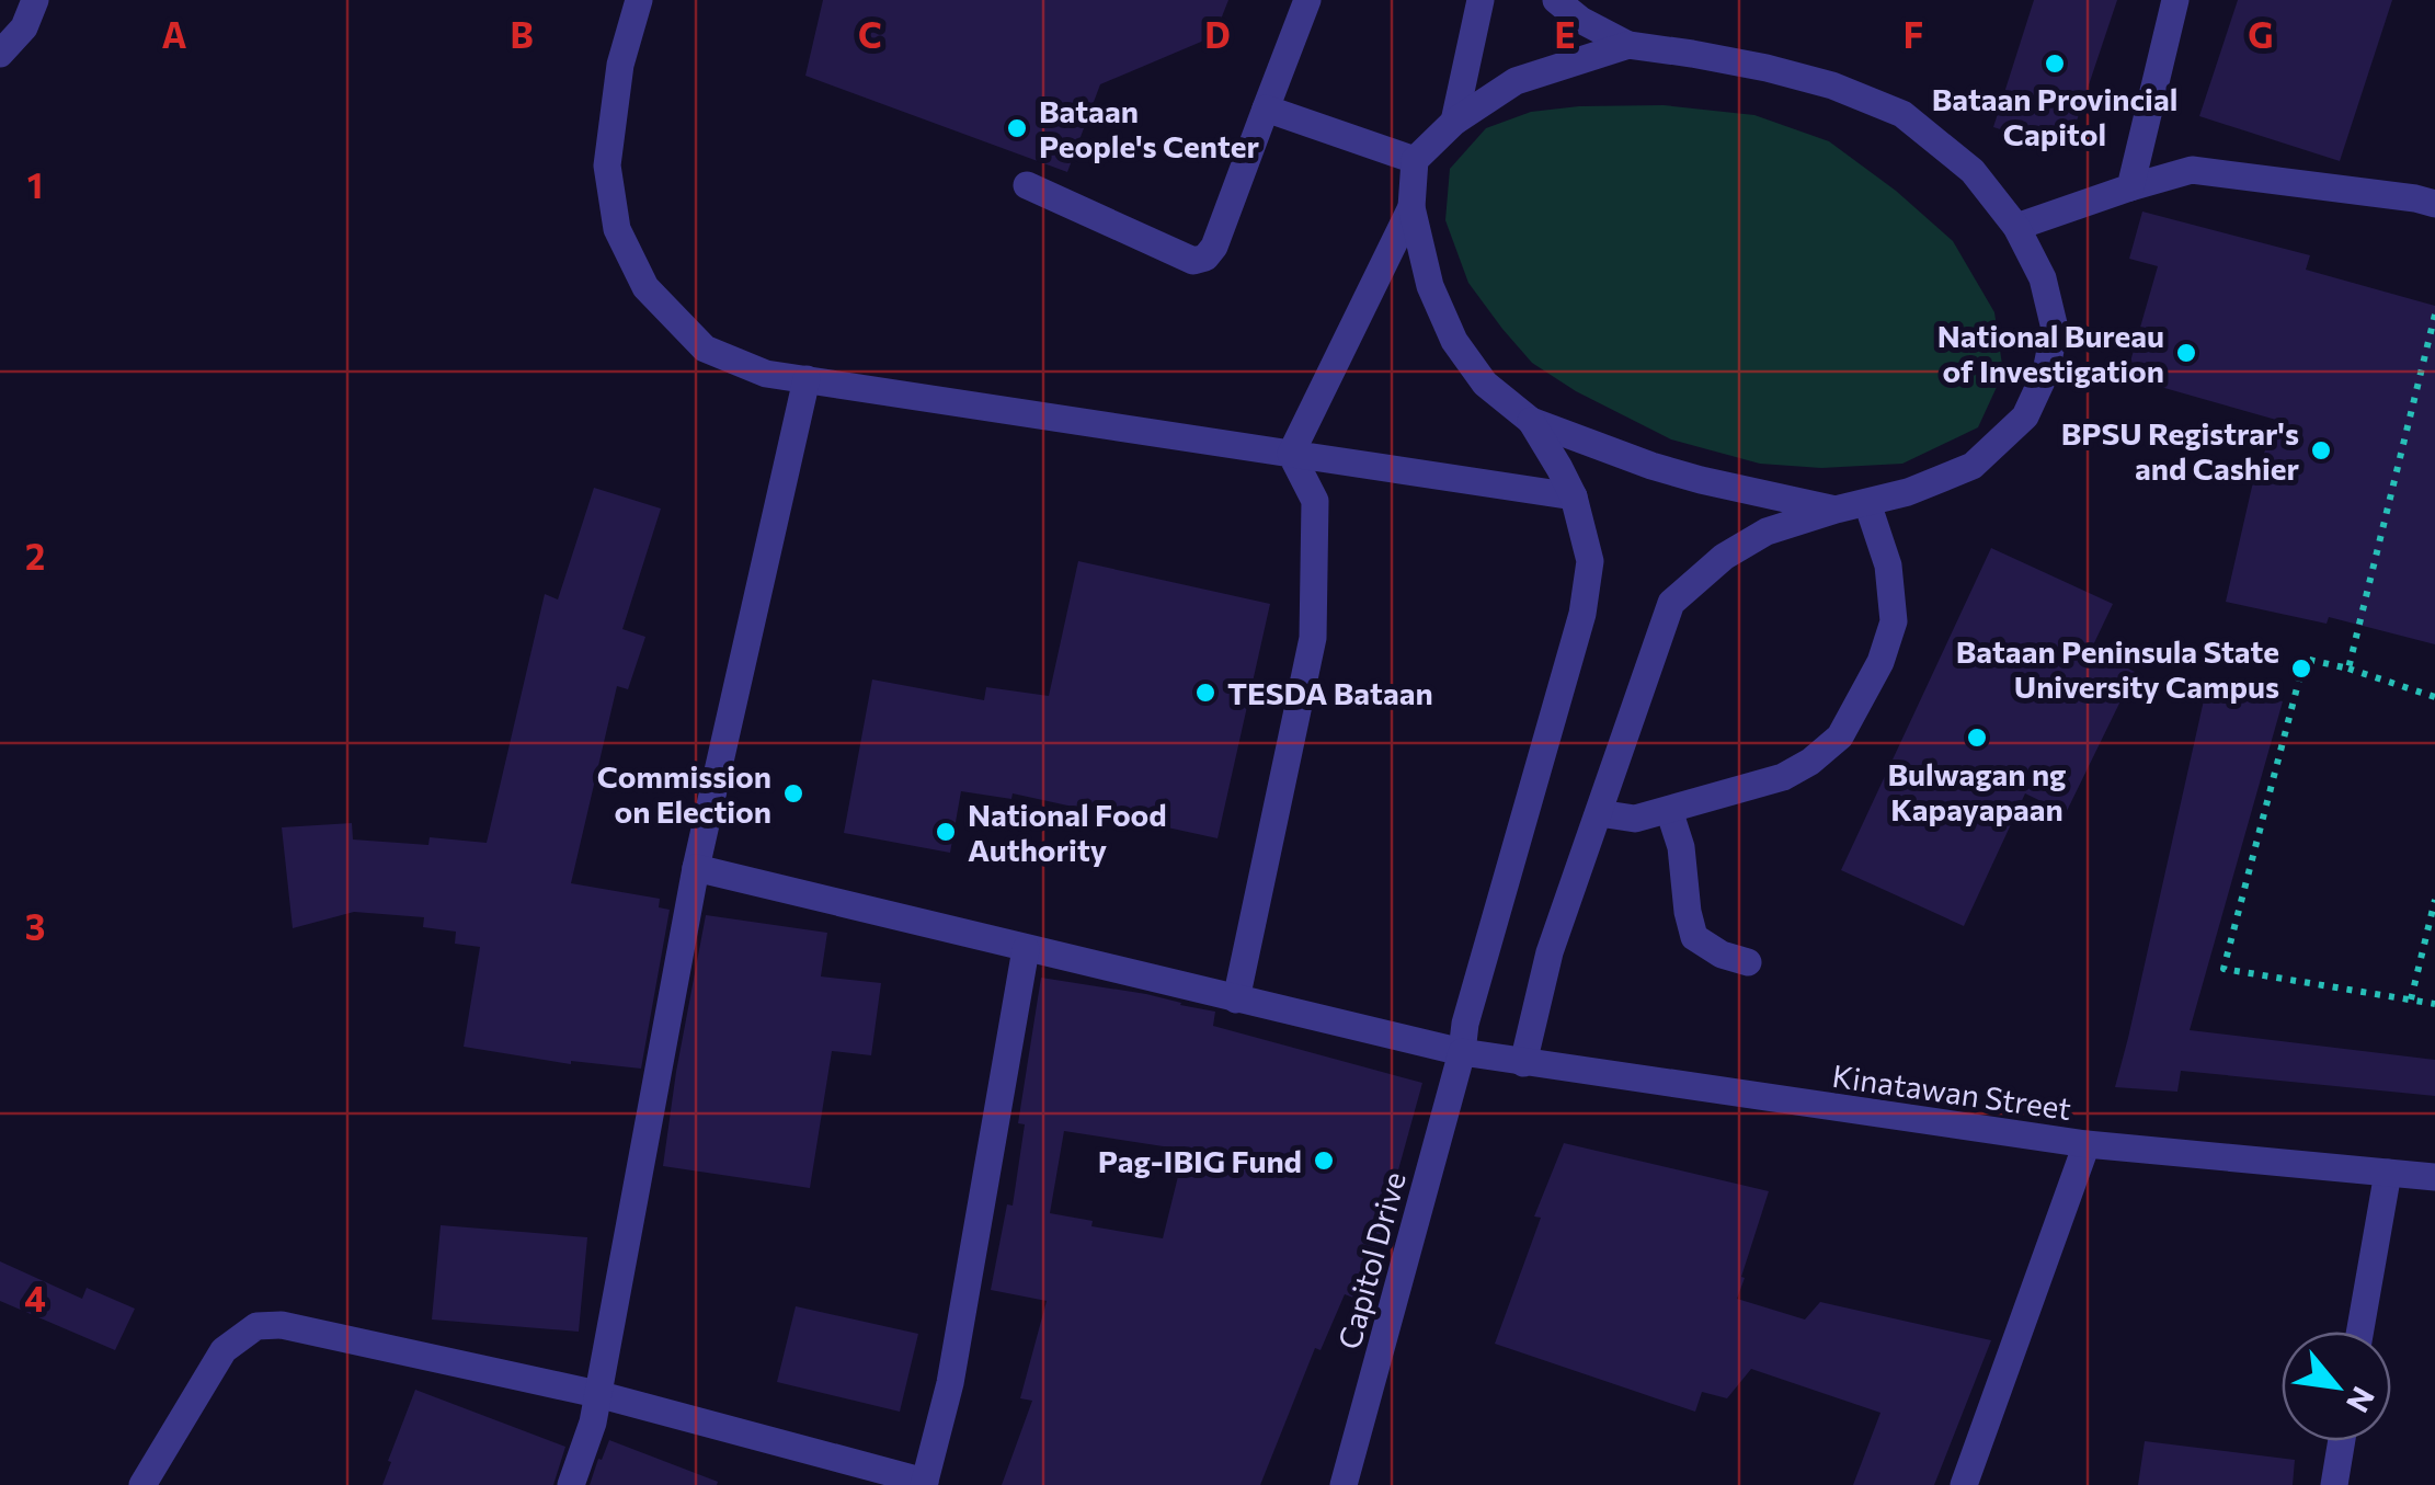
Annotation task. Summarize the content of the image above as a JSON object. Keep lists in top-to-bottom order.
{
  "streets": {
    "street": ["Kinatawan Street", "Capitol Drive"]
  },
  "crossings": [
    ["Kinatawan Street", "Capitol Drive"]
  ],
  "places": [
    "Bataan Provincial Capitol",
    "Bataan People's Center",
    "National Bureau of Investigation",
    "BPSU Registrar's and Cashier",
    "Bataan Peninsula State University Campus",
    "TESDA Bataan",
    "Bulwagan ng Kapayapaan",
    "Commission on Election",
    "National Food Authority",
    "Pag-IBIG Fund"
  ],
  "north": "bottom right",
  "grid": {
    "columns": [
      "A",
      "B",
      "C",
      "D",
      "E",
      "F",
      "G"
    ],
    "rows": [
      "1",
      "2",
      "3",
      "4"
    ]
  }
}
